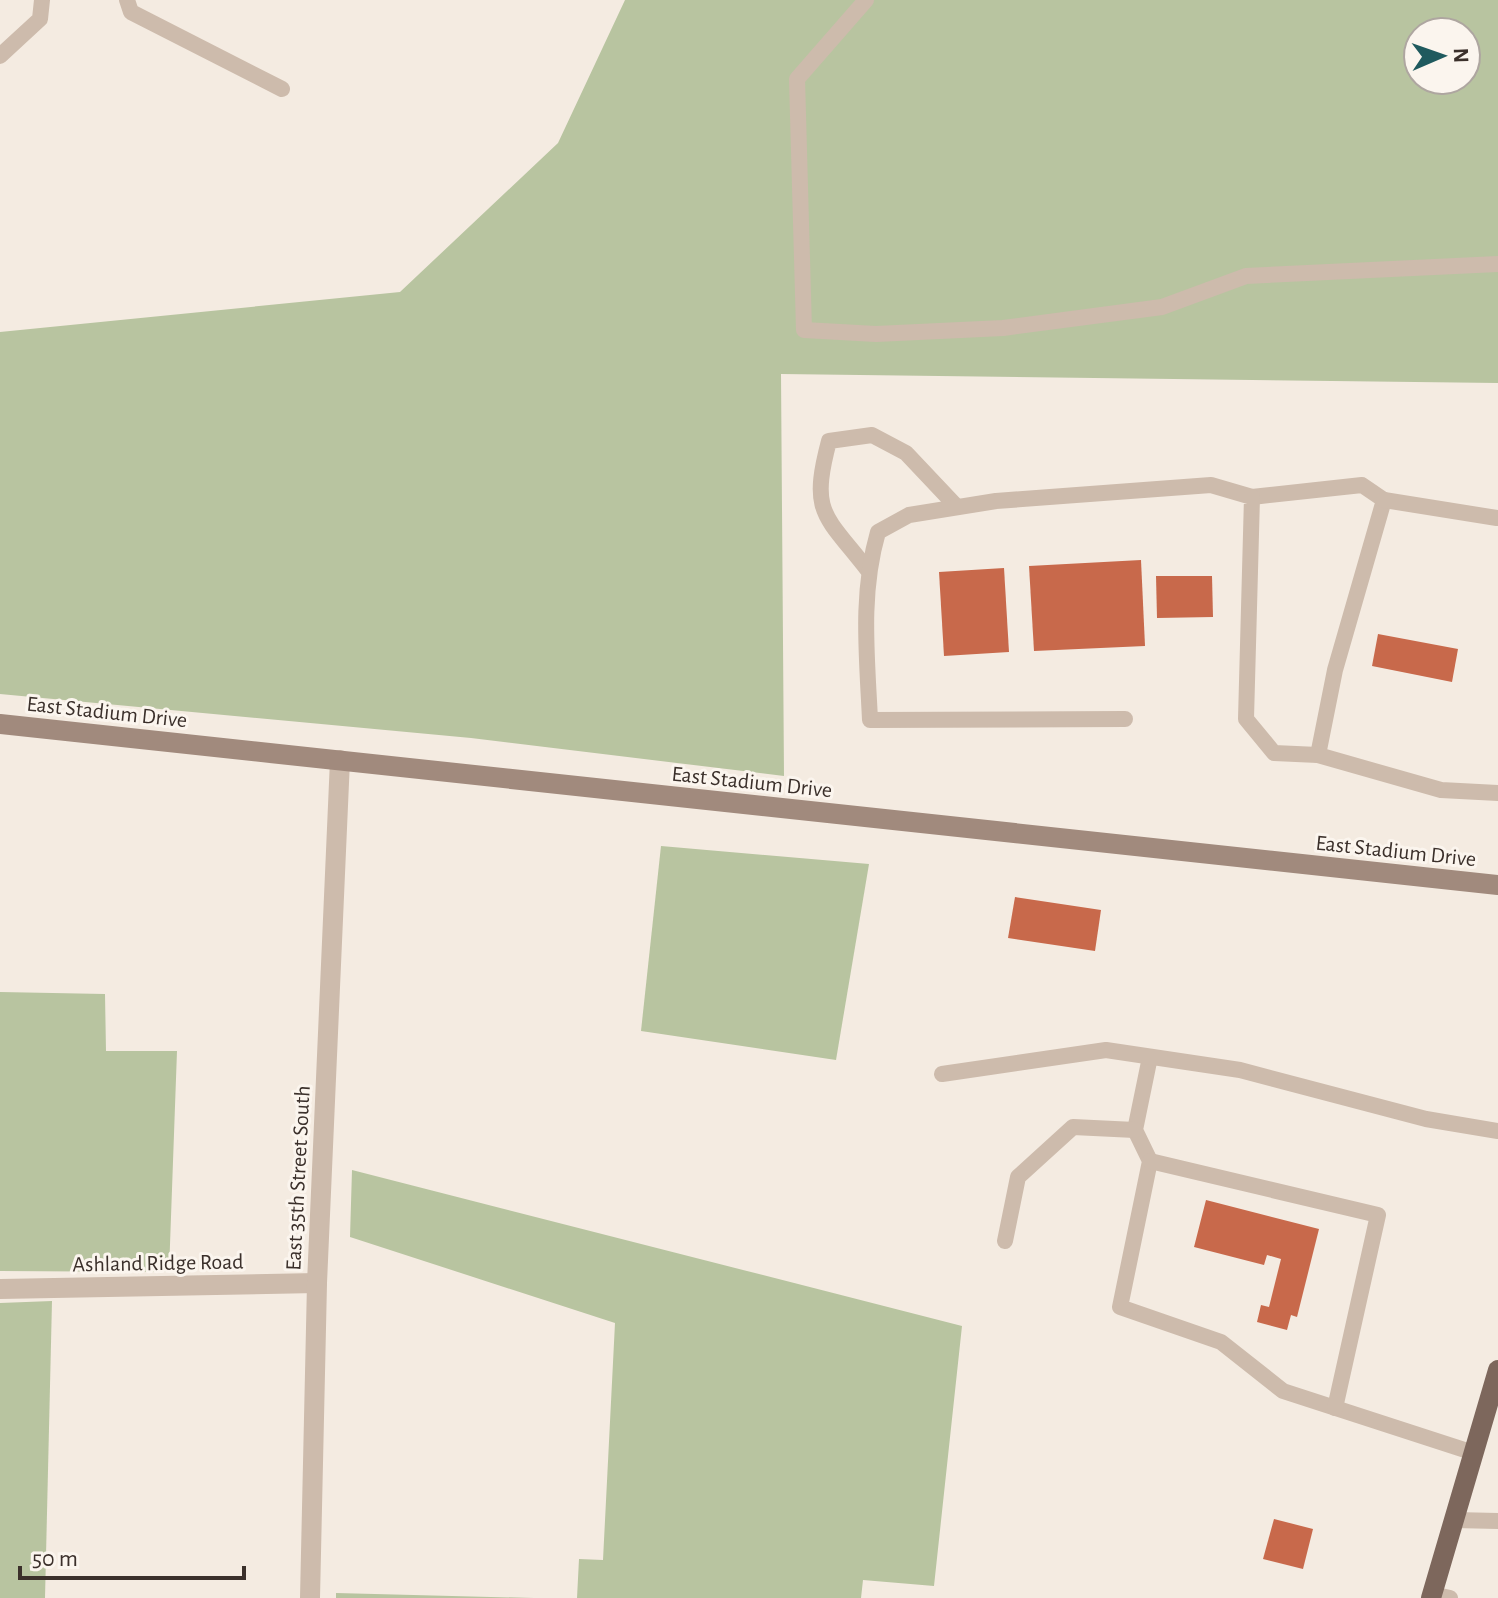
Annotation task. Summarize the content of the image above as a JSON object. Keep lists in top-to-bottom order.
{
  "streets": {
    "main road": ["East Stadium Drive"],
    "street": ["East 35th Street South", "Ashland Ridge Road"]
  },
  "crossings": [
    ["East Stadium Drive", "East 35th Street South"],
    ["East 35th Street South", "Ashland Ridge Road"]
  ],
  "scale_bar": "50 m",
  "north": "right"
}
